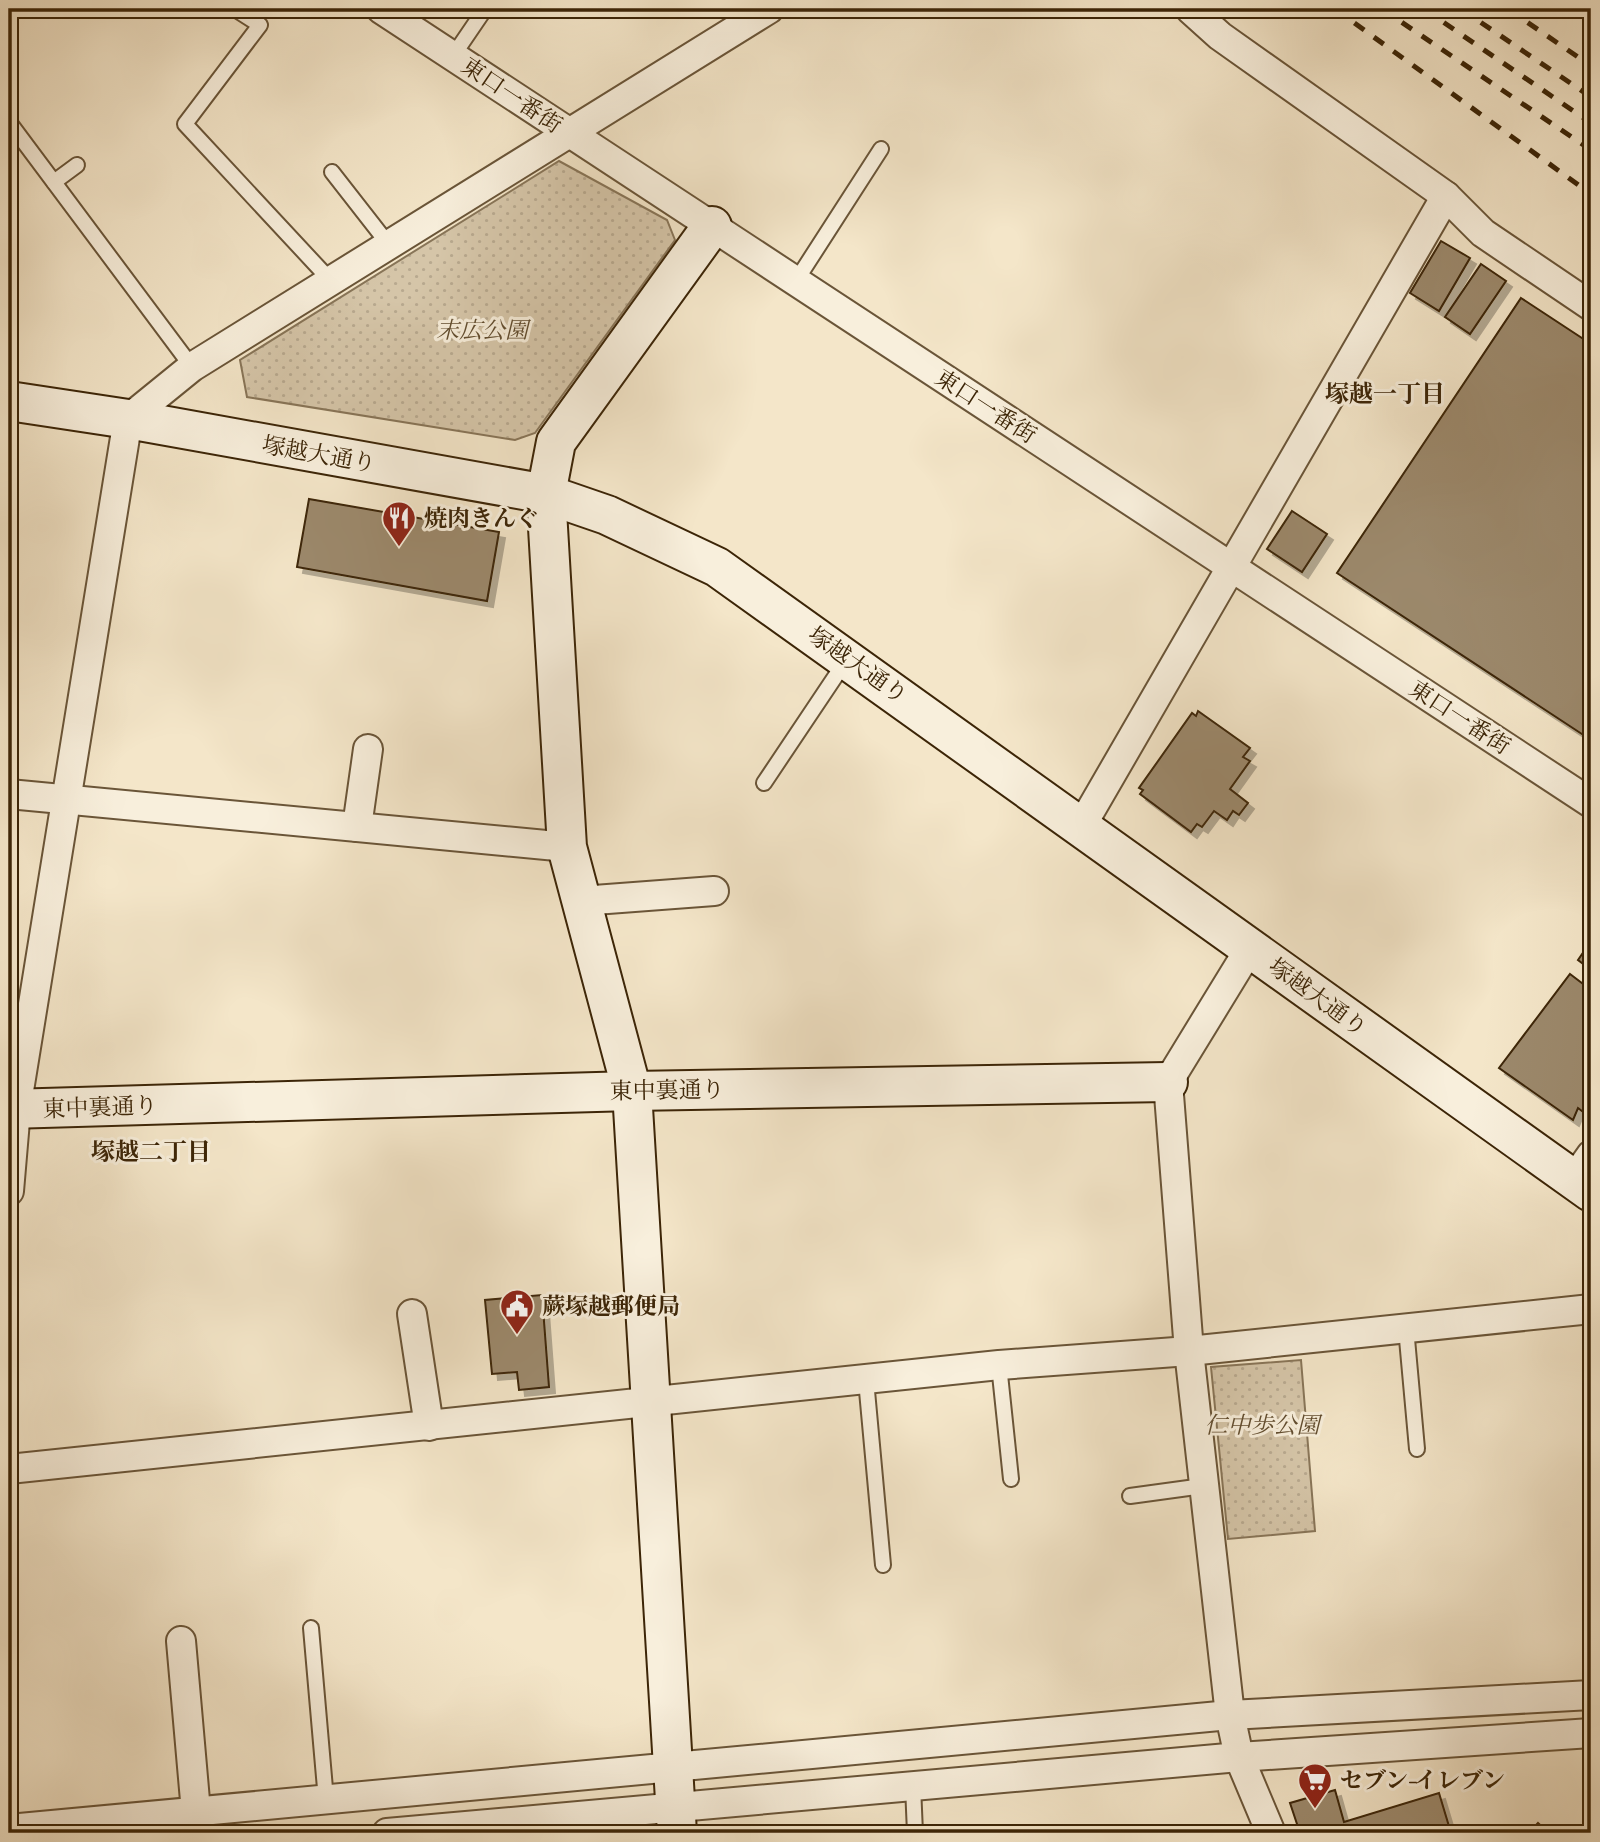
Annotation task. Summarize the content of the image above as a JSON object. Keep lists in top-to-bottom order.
{
  "streets": {
    "street": ["東口一番街", "塚越大通り", "東中裏通り"]
  },
  "districts": ["塚越一丁目", "塚越二丁目"],
  "parks": ["末広公園", "仁中歩公園"],
  "places": {
    "restaurant": ["焼肉きんぐ"],
    "public building": ["蕨塚越郵便局"],
    "supermarket": ["セブン-イレブン"]
  }
}
